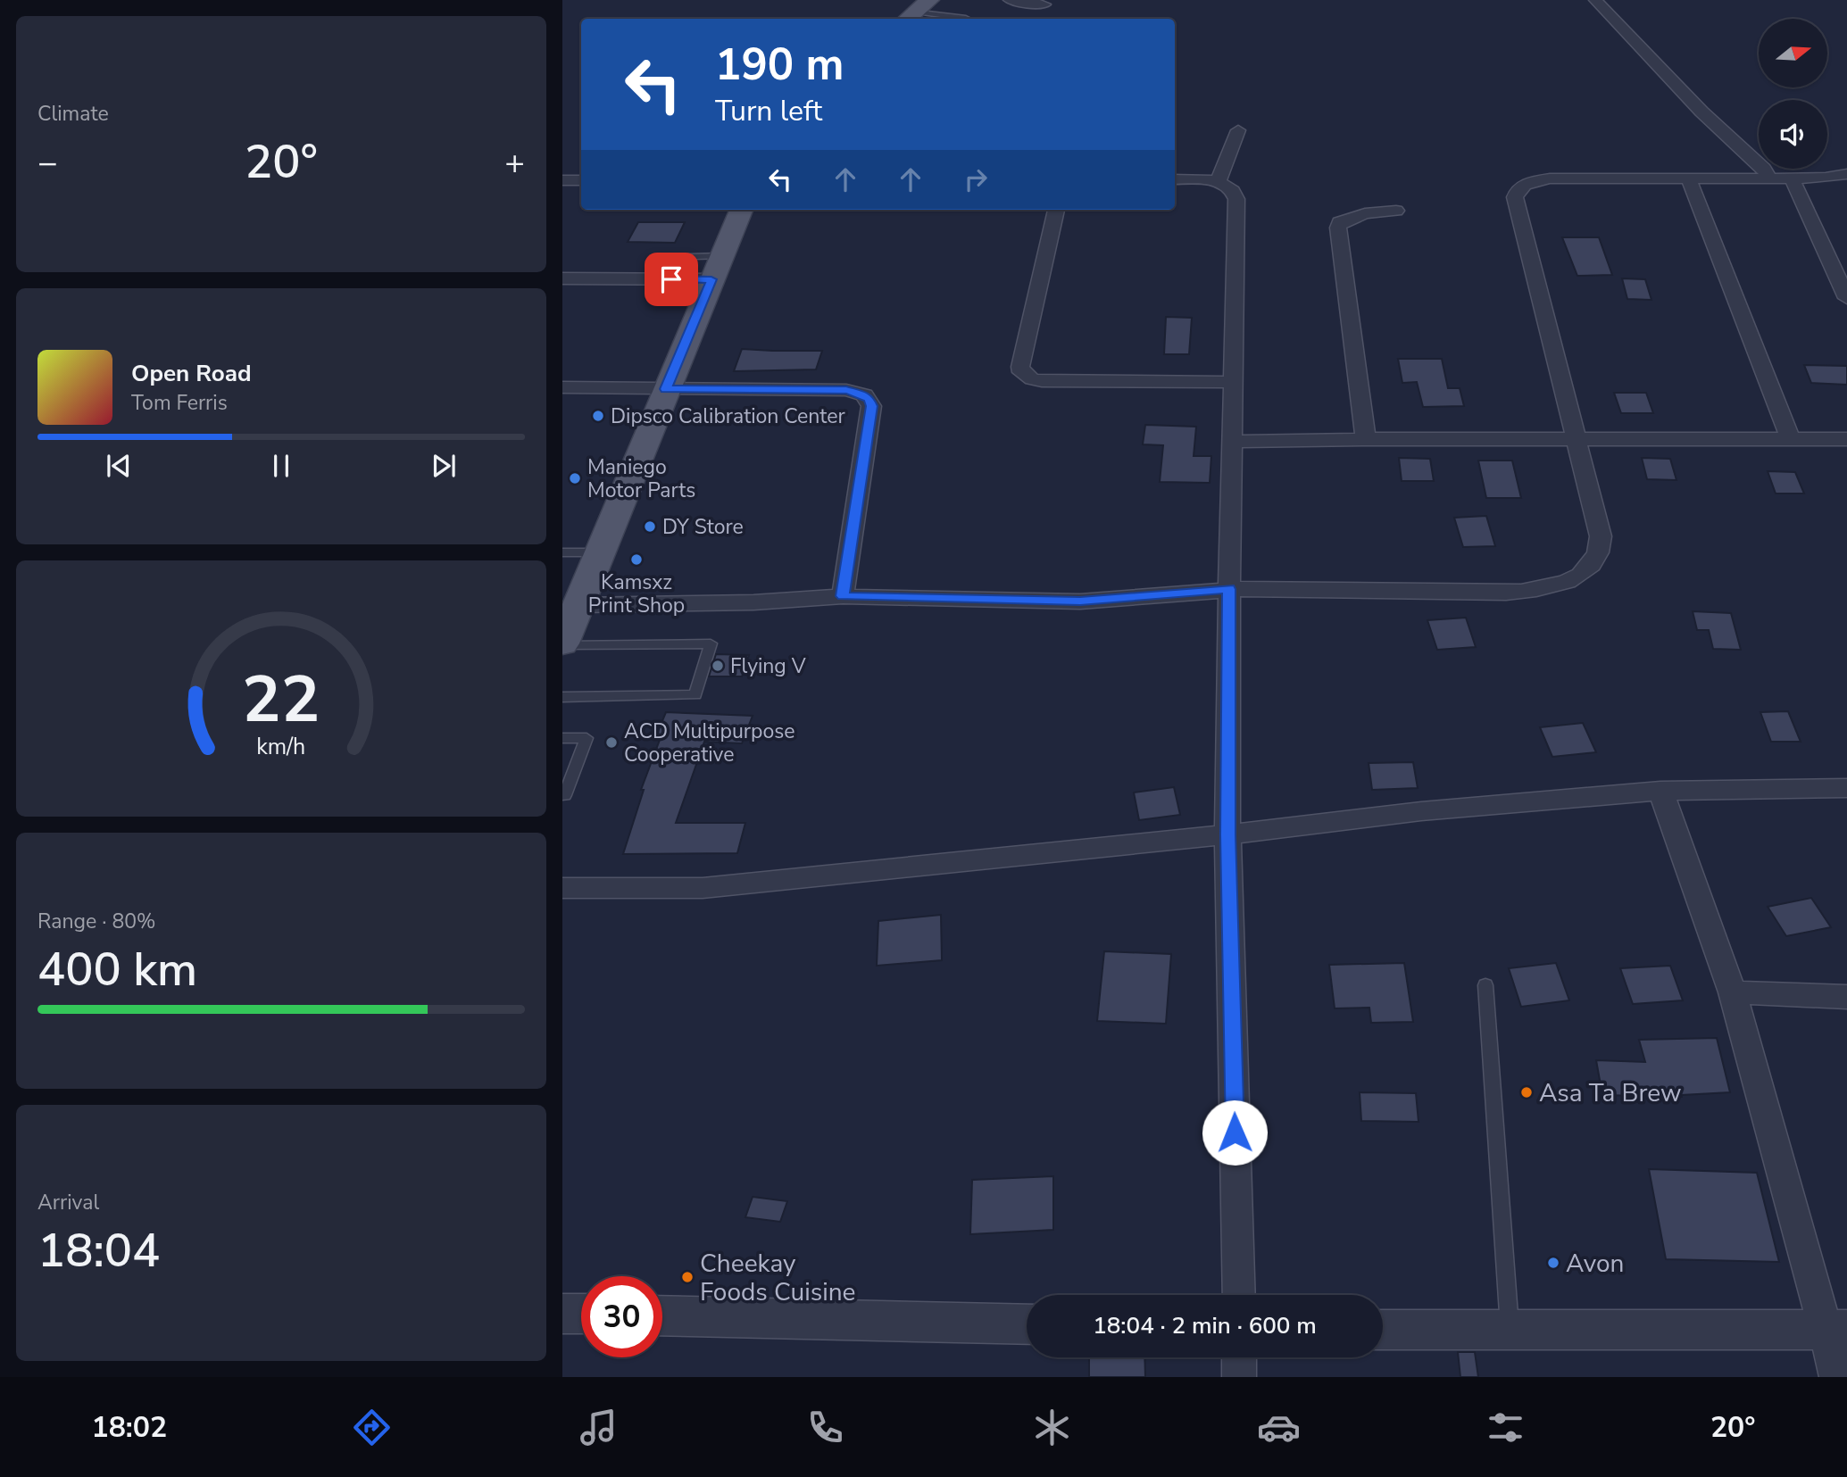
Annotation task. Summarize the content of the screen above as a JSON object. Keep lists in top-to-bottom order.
{
  "places": [
    "Dipsco Calibration Center",
    "Maniego Motor Parts",
    "DY Store",
    "Kamsxz Print Shop",
    "Flying V",
    "ACD Multipurpose Cooperative",
    "Asa Ta Brew",
    "Avon",
    "Cheekay Foods Cuisine"
  ],
  "north": "right",
  "page": {
    "tile": [
      "Climate",
      ["Range · 80%", "400 km"],
      ["Arrival", "18:04"]
    ],
    "turn": ["190 m", "Turn left"],
    "heat": ["−", "20°", "+"],
    "song": ["Open Road", "Tom Ferris"],
    "limit": "30",
    "trip": "18:04 · 2 min · 600 m",
    "tabs": ["18:02", "20°"],
    "gauge": ["22", "km/h"]
  }
}
